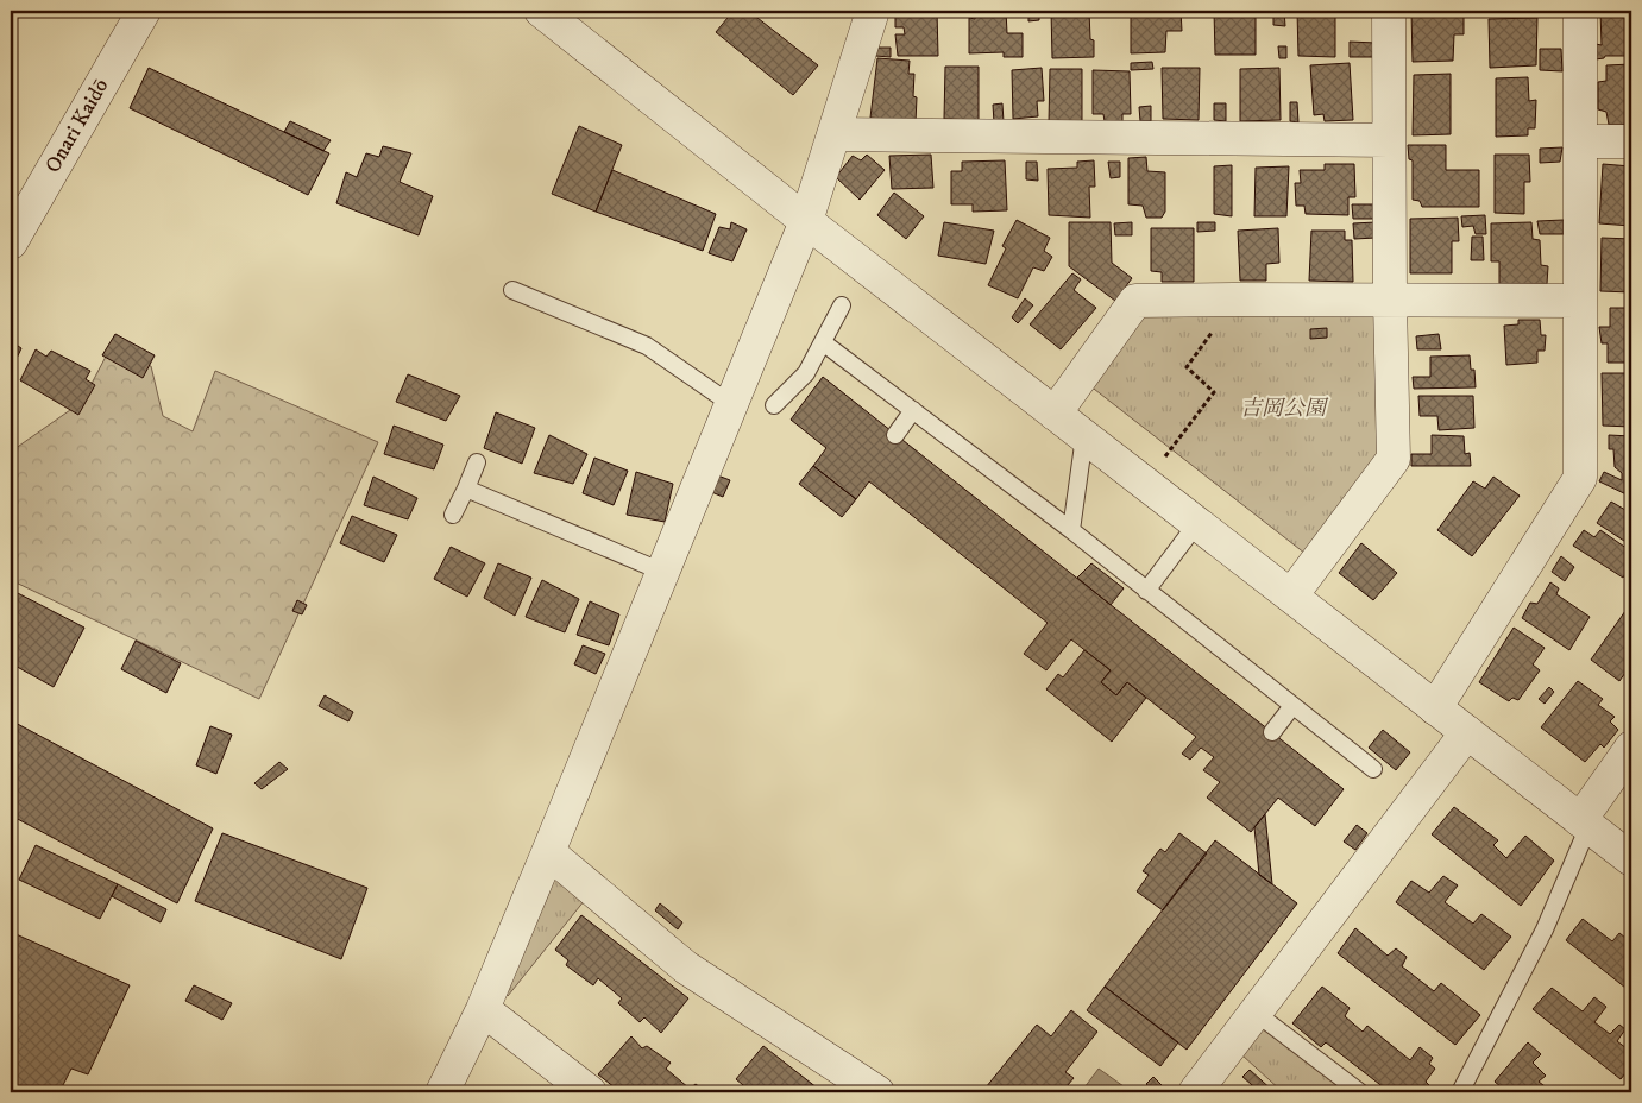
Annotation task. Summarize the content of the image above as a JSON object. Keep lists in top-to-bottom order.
{
  "streets": {
    "street": ["Onari Kaidō"]
  },
  "parks": ["吉岡公園"]
}
